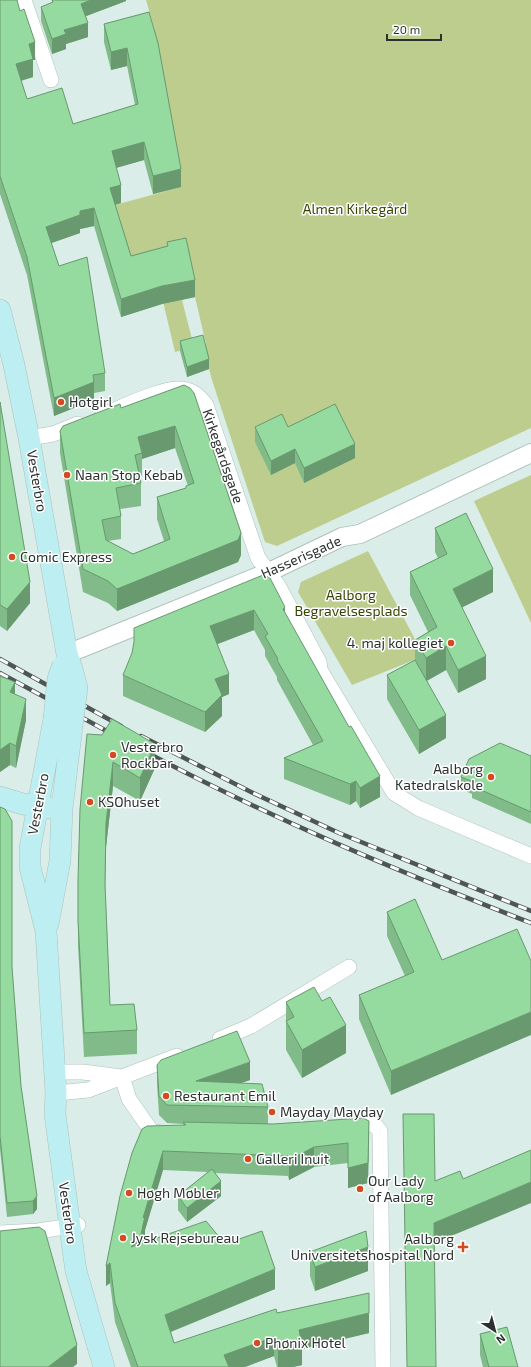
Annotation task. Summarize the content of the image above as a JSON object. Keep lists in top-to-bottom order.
{
  "streets": {
    "main road": ["Vesterbro"],
    "street": ["Kirkegårdsgade", "Hasserisgade"]
  },
  "crossings": [
    ["Kirkegårdsgade", "Vesterbro"],
    ["Kirkegårdsgade", "Hasserisgade"],
    ["Vesterbro", "Hasserisgade"]
  ],
  "parks": ["Almen Kirkegård", "Aalborg Begravelsesplads"],
  "places": {
    "other": [
      "Hotgirl",
      "Naan Stop Kebab",
      "Comic Express",
      "4. maj kollegiet",
      "Vesterbro Rockbar",
      "Aalborg Katedralskole",
      "KSOhuset",
      "Restaurant Emil",
      "Mayday Mayday",
      "Galleri Inuit",
      "Our Lady of Aalborg",
      "Høgh Møbler",
      "Jysk Rejsebureau",
      "Phønix Hotel"
    ],
    "health": ["Aalborg Universitetshospital Nord"]
  },
  "scale_bar": "20 m",
  "north": "bottom right"
}
